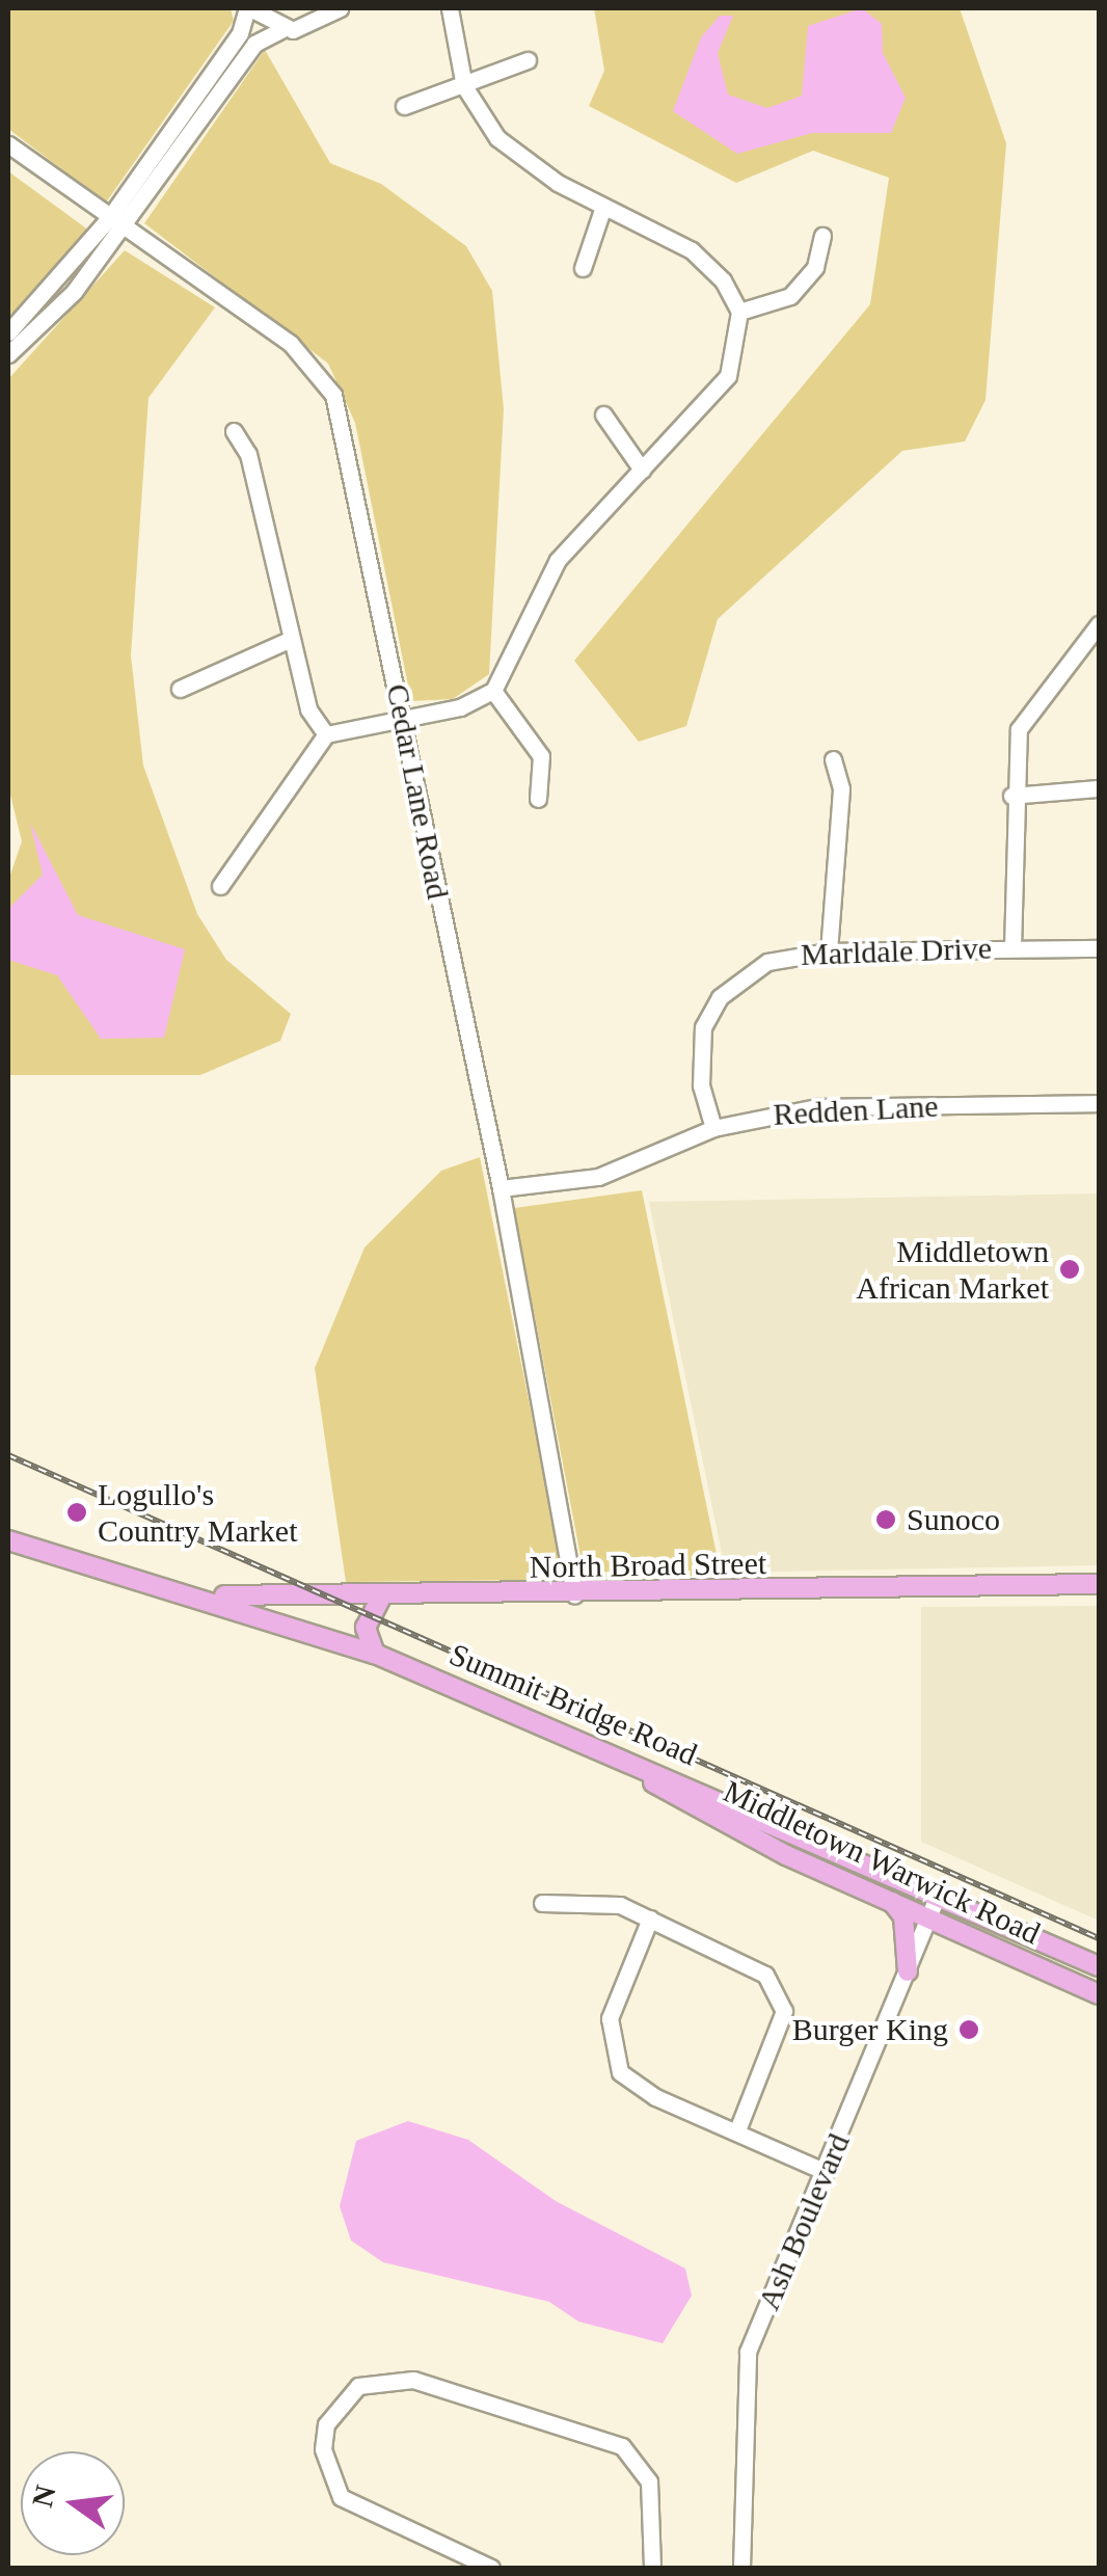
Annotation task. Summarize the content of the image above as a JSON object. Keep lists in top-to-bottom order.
{
  "streets": {
    "main road": ["North Broad Street", "Summit Bridge Road", "Middletown Warwick Road"],
    "street": [
      "Cedar Lane Road",
      "Marldale Drive",
      "Redden Lane",
      "Ash Boulevard"
    ]
  },
  "crossings": [
    ["Cedar Lane Road", "Redden Lane"],
    ["Cedar Lane Road", "North Broad Street"],
    ["Marldale Drive", "Redden Lane"],
    ["North Broad Street", "Summit Bridge Road"],
    ["Summit Bridge Road", "Middletown Warwick Road"],
    ["Summit Bridge Road", "Ash Boulevard"],
    ["Middletown Warwick Road", "Ash Boulevard"]
  ],
  "places": [
    "Middletown African Market",
    "Logullo's Country Market",
    "Sunoco",
    "Burger King"
  ],
  "north": "left"
}
